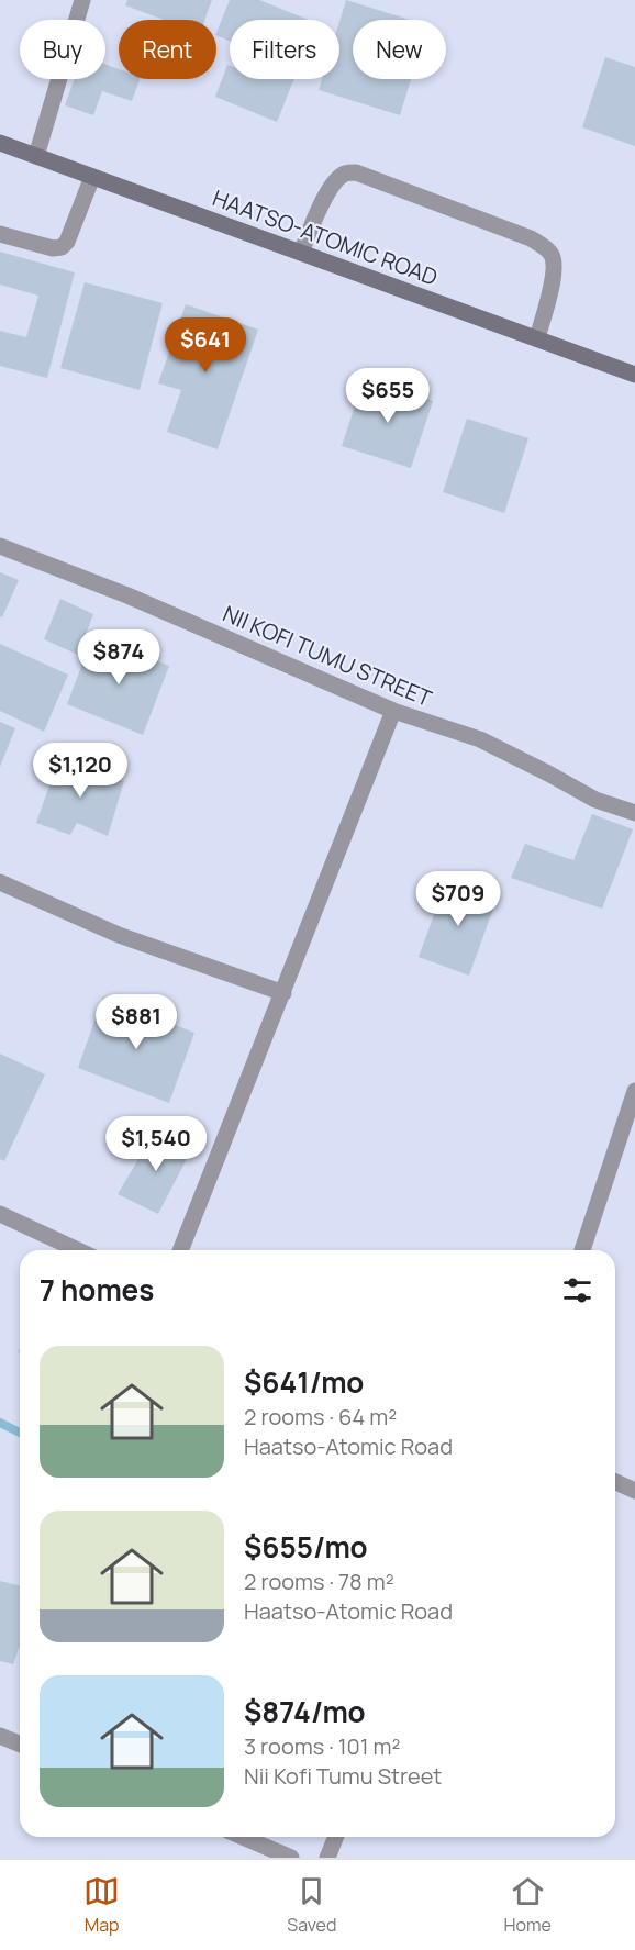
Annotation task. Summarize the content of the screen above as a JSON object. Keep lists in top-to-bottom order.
{
  "streets": {
    "main road": ["HAATSO-ATOMIC ROAD"],
    "street": ["NII KOFI TUMU STREET"]
  },
  "page": {
    "chip": [
      "Buy",
      "Rent",
      "Filters",
      "New"
    ],
    "price": [
      "$641",
      "$655",
      "$874",
      "$1,120",
      "$709",
      "$881",
      "$1,540"
    ],
    "heading": "7 homes",
    "list": [
      {
        "name": "$641/mo",
        "note": "2 rooms · 64 m² · Haatso-Atomic Road"
      },
      {
        "name": "$655/mo",
        "note": "2 rooms · 78 m² · Haatso-Atomic Road"
      },
      {
        "name": "$874/mo",
        "note": "3 rooms · 101 m² · Nii Kofi Tumu Street"
      }
    ],
    "tabs": ["Map", "Saved", "Home"]
  }
}
